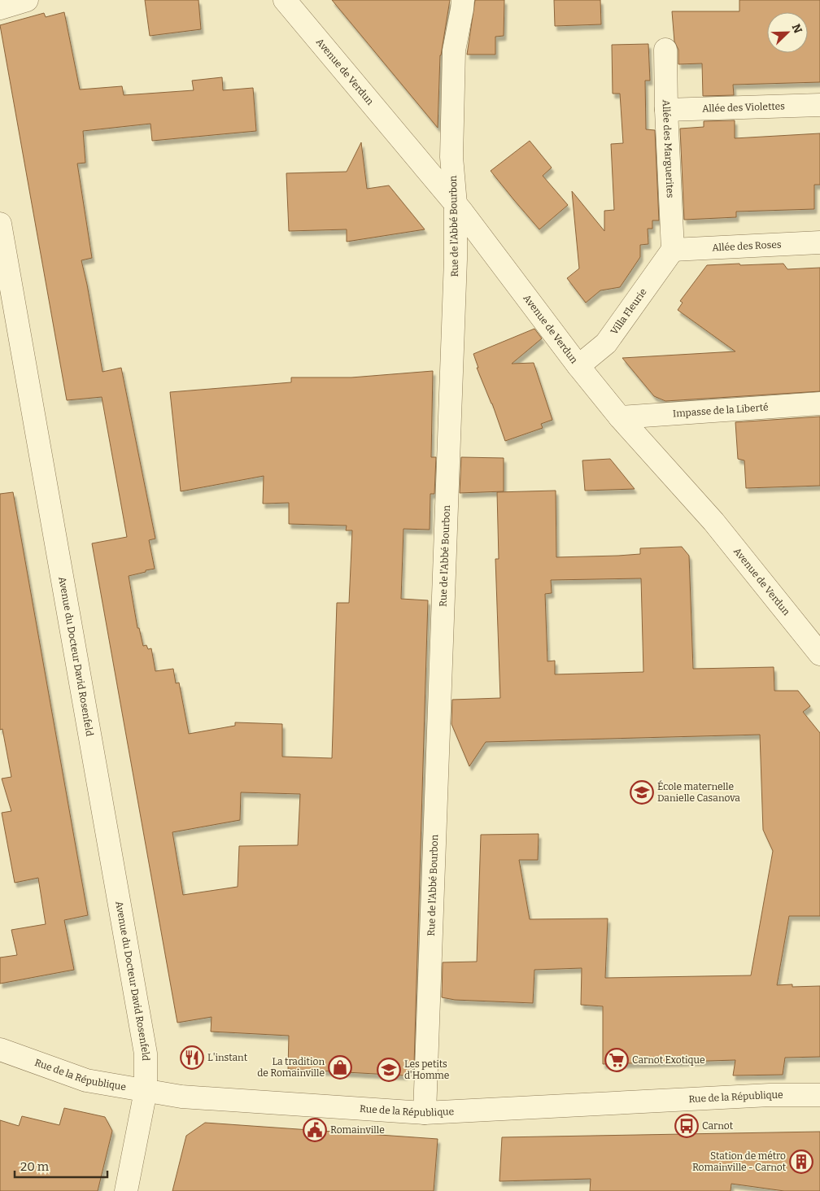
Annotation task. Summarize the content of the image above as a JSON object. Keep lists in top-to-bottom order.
{
  "streets": {
    "street": [
      "Avenue de Verdun",
      "Allée des Violettes",
      "Allée des Marguerites",
      "Rue de l'Abbé Bourbon",
      "Allée des Roses",
      "Villa Fleurie",
      "Impasse de la Liberté",
      "Avenue du Docteur David Rosenfeld",
      "Rue de la République"
    ]
  },
  "crossings": [
    ["Avenue de Verdun", "Rue de l'Abbé Bourbon"],
    ["Avenue de Verdun", "Villa Fleurie"],
    ["Avenue de Verdun", "Impasse de la Liberté"],
    ["Allée des Violettes", "Allée des Marguerites"],
    ["Allée des Marguerites", "Allée des Roses"],
    ["Allée des Marguerites", "Villa Fleurie"],
    ["Rue de l'Abbé Bourbon", "Rue de la République"],
    ["Allée des Roses", "Villa Fleurie"],
    ["Avenue du Docteur David Rosenfeld", "Rue de la République"]
  ],
  "places": {
    "school or university": ["École maternelle Danielle Casanova", "Les petits d'Homme"],
    "restaurant": ["L'instant"],
    "supermarket": ["Carnot Exotique"],
    "shop": ["La tradition de Romainville"],
    "bus stop": ["Carnot"],
    "public building": ["Romainville"],
    "building": ["Station de métro Romainville - Carnot"]
  },
  "scale_bar": "20 m",
  "north": "top right"
}
